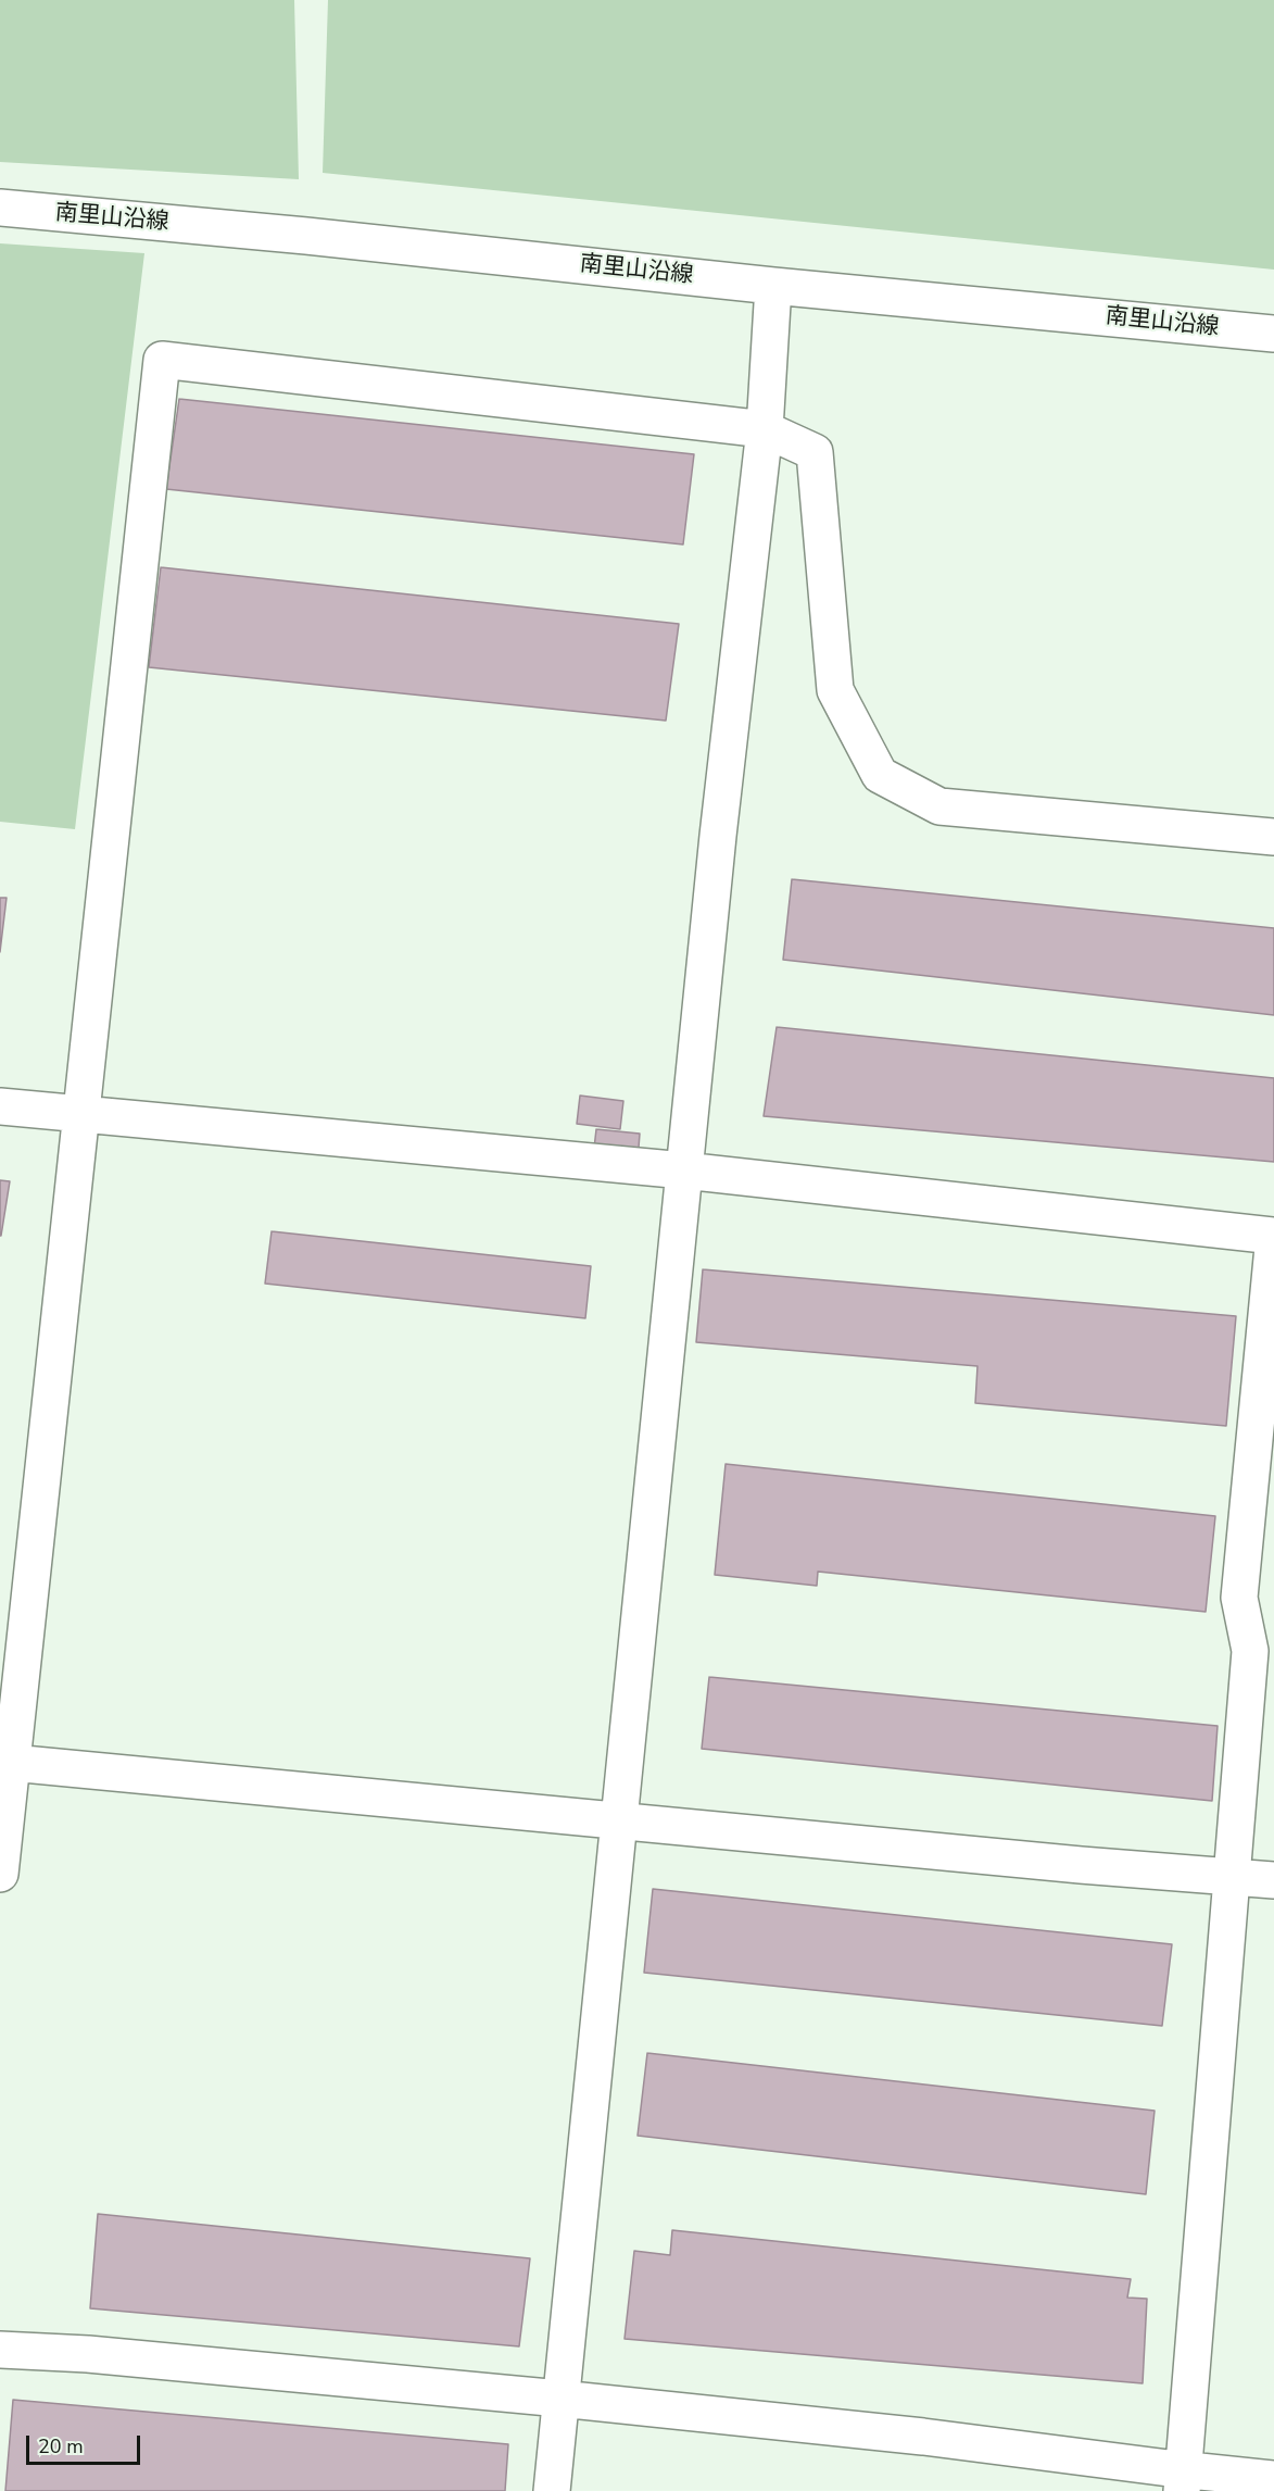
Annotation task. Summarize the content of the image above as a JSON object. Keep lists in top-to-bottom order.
{
  "streets": {
    "street": ["南里山沿線"]
  },
  "scale_bar": "20 m"
}
